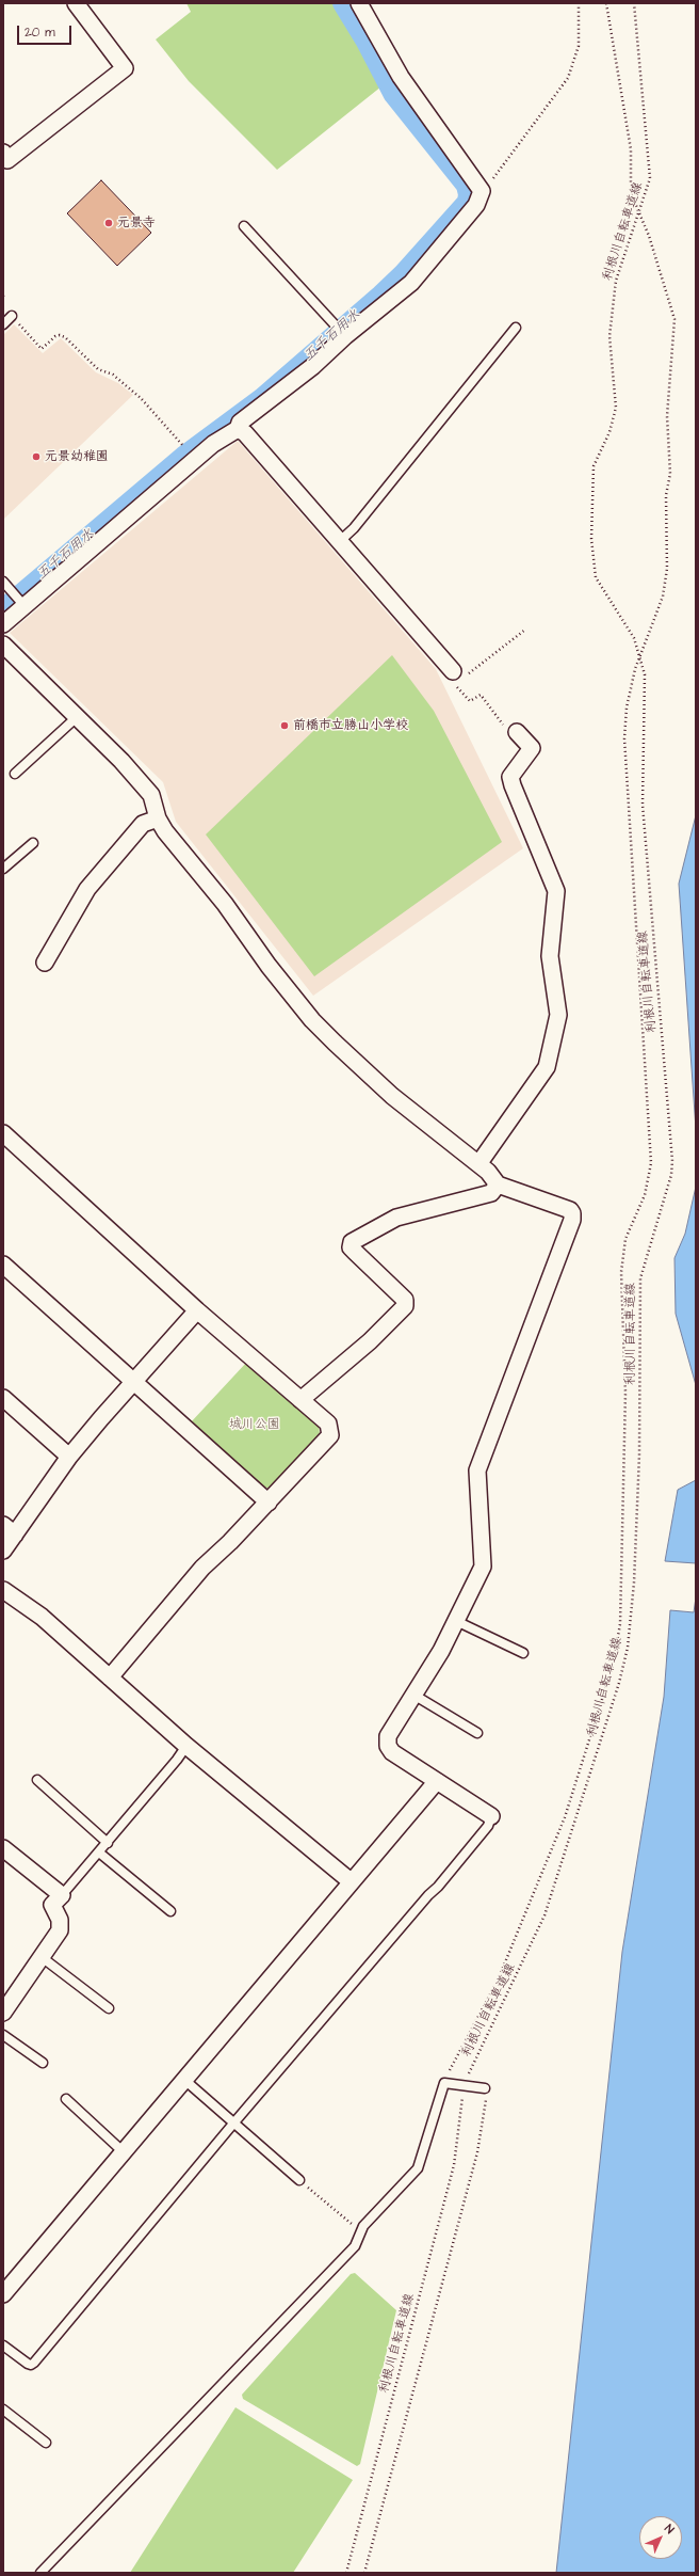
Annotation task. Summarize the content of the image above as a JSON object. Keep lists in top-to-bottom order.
{
  "streets": {
    "path": ["利根川自転車道線"]
  },
  "water": ["五千石用水"],
  "parks": ["城川公園"],
  "places": ["元景寺", "元景幼稚園", "前橋市立勝山小学校"],
  "scale_bar": "20 m",
  "north": "top right"
}
